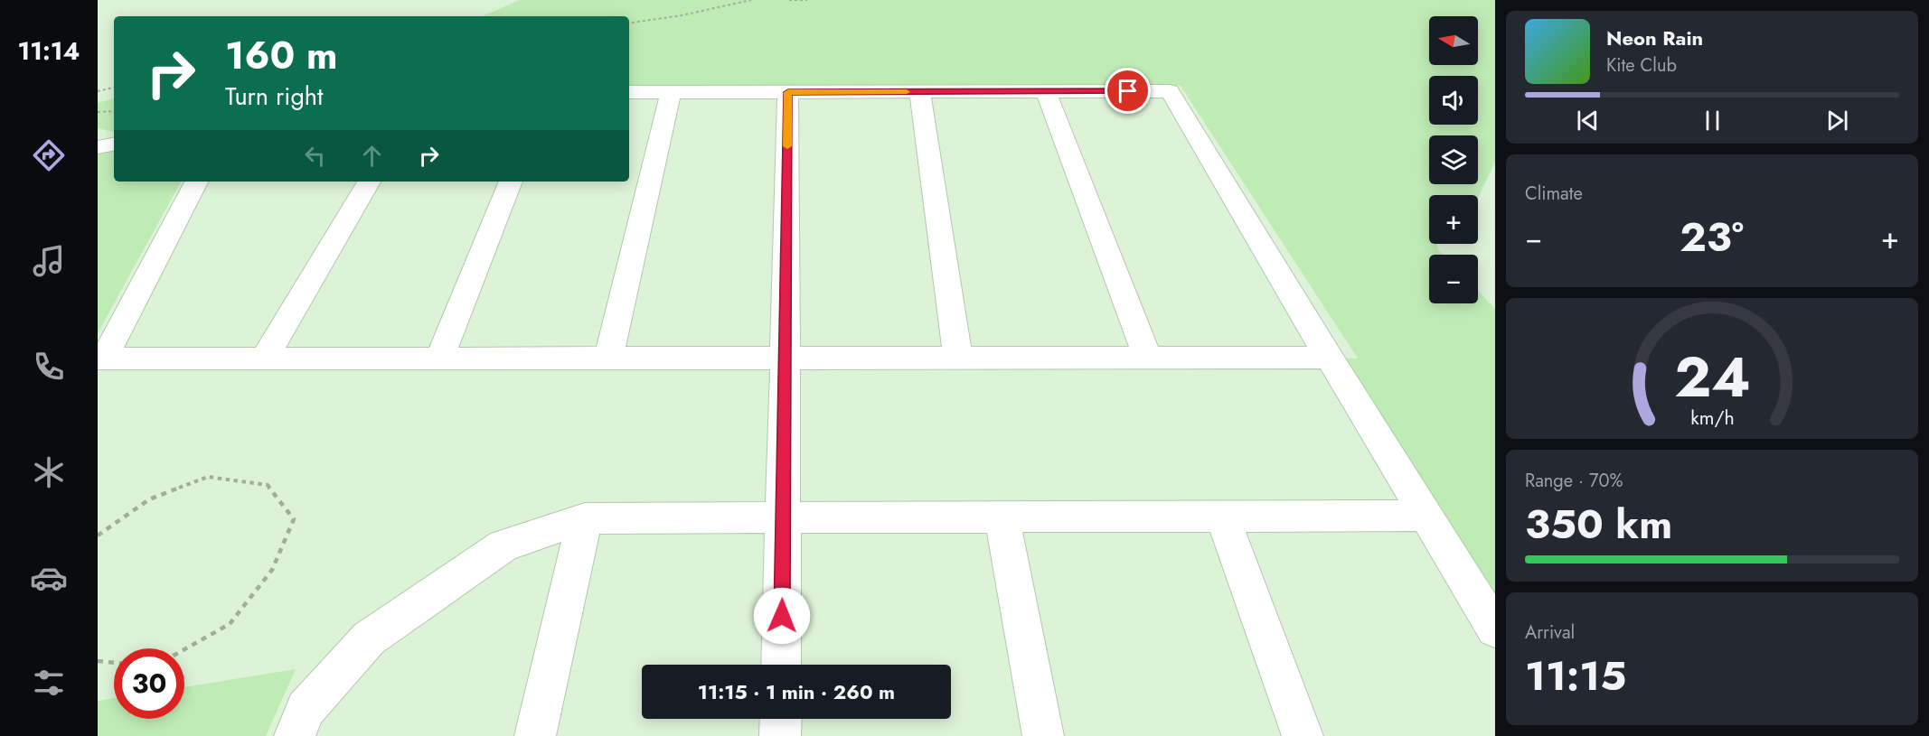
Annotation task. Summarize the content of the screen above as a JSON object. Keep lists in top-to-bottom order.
{
  "north": "left",
  "page": {
    "tabs": "11:14",
    "map_buttons": ["+", "−"],
    "turn": ["160 m", "Turn right"],
    "song": ["Neon Rain", "Kite Club"],
    "tile": [
      "Climate",
      ["Range · 70%", "350 km"],
      ["Arrival", "11:15"]
    ],
    "heat": ["−", "23°", "+"],
    "limit": "30",
    "trip": "11:15 · 1 min · 260 m",
    "gauge": ["24", "km/h"]
  }
}
